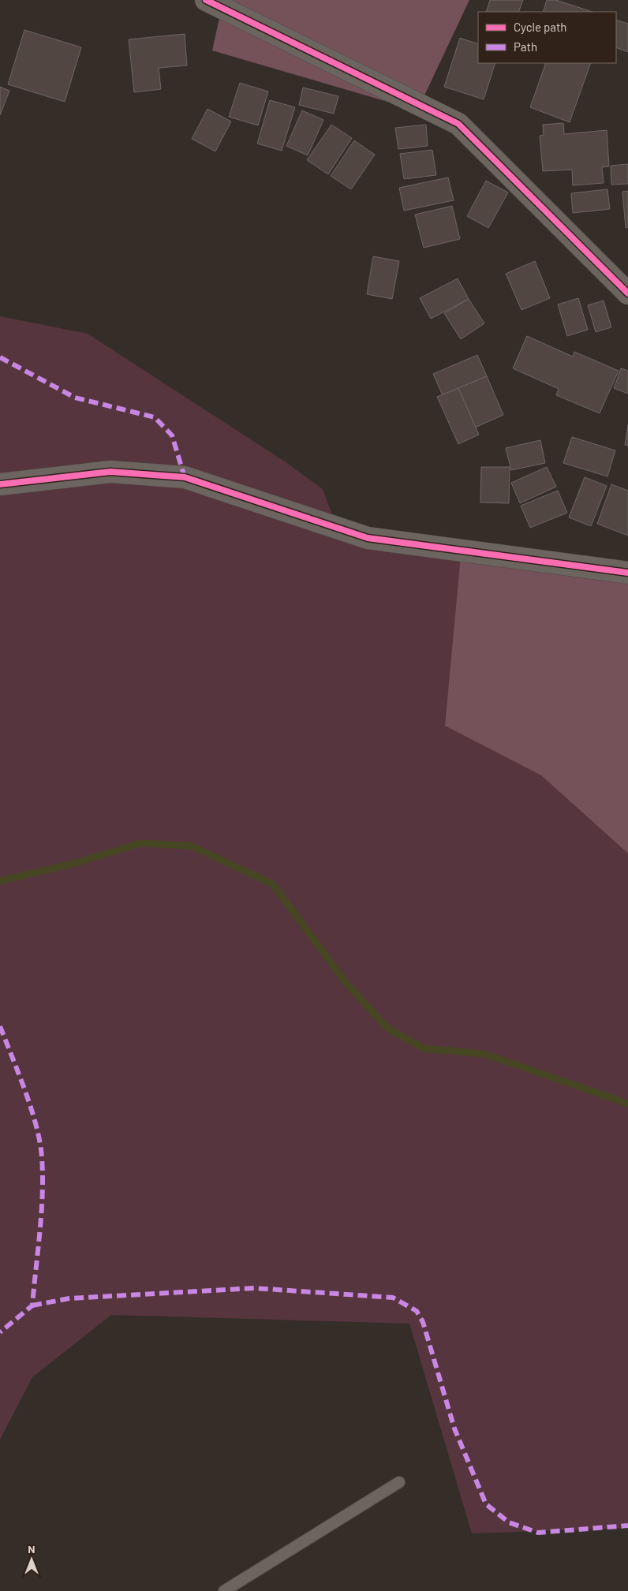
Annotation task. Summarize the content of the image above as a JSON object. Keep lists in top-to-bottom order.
{
  "legend": ["Cycle path", "Path"],
  "north": "top"
}
